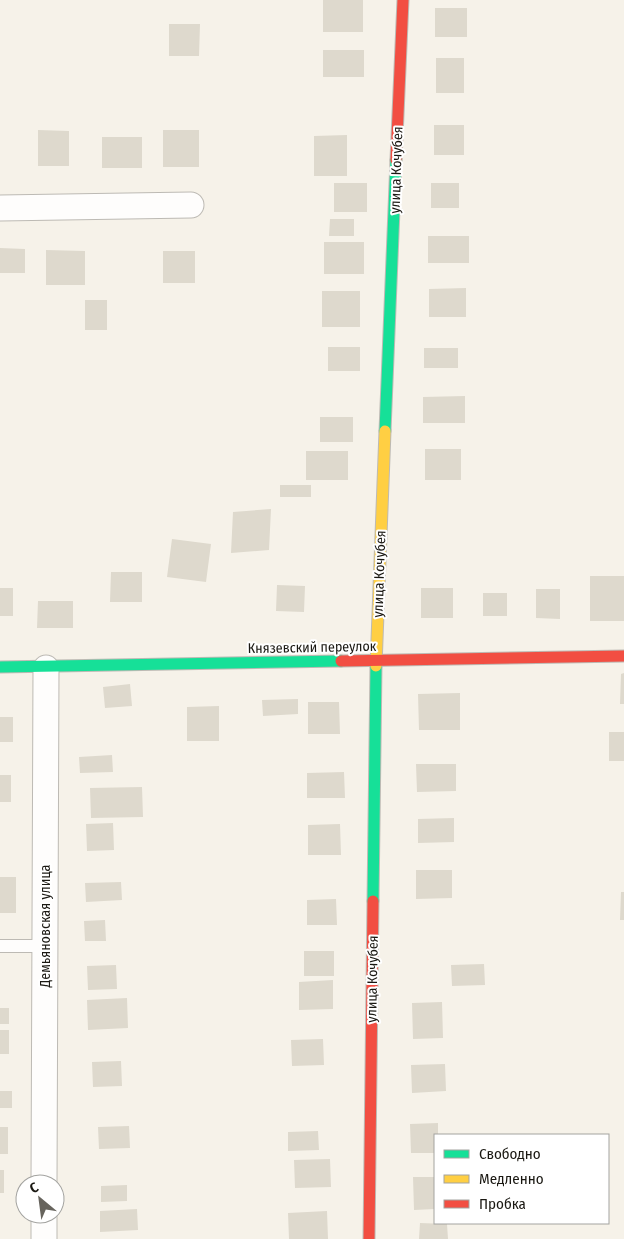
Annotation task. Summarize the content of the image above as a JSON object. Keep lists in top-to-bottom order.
{
  "streets": {
    "street": ["улица Кочубея", "Князевский переулок", "Демьяновская улица"]
  },
  "crossings": [
    ["улица Кочубея", "Князевский переулок"],
    ["Князевский переулок", "Демьяновская улица"]
  ],
  "legend": ["Свободно", "Медленно", "Пробка"],
  "north": "top left"
}
